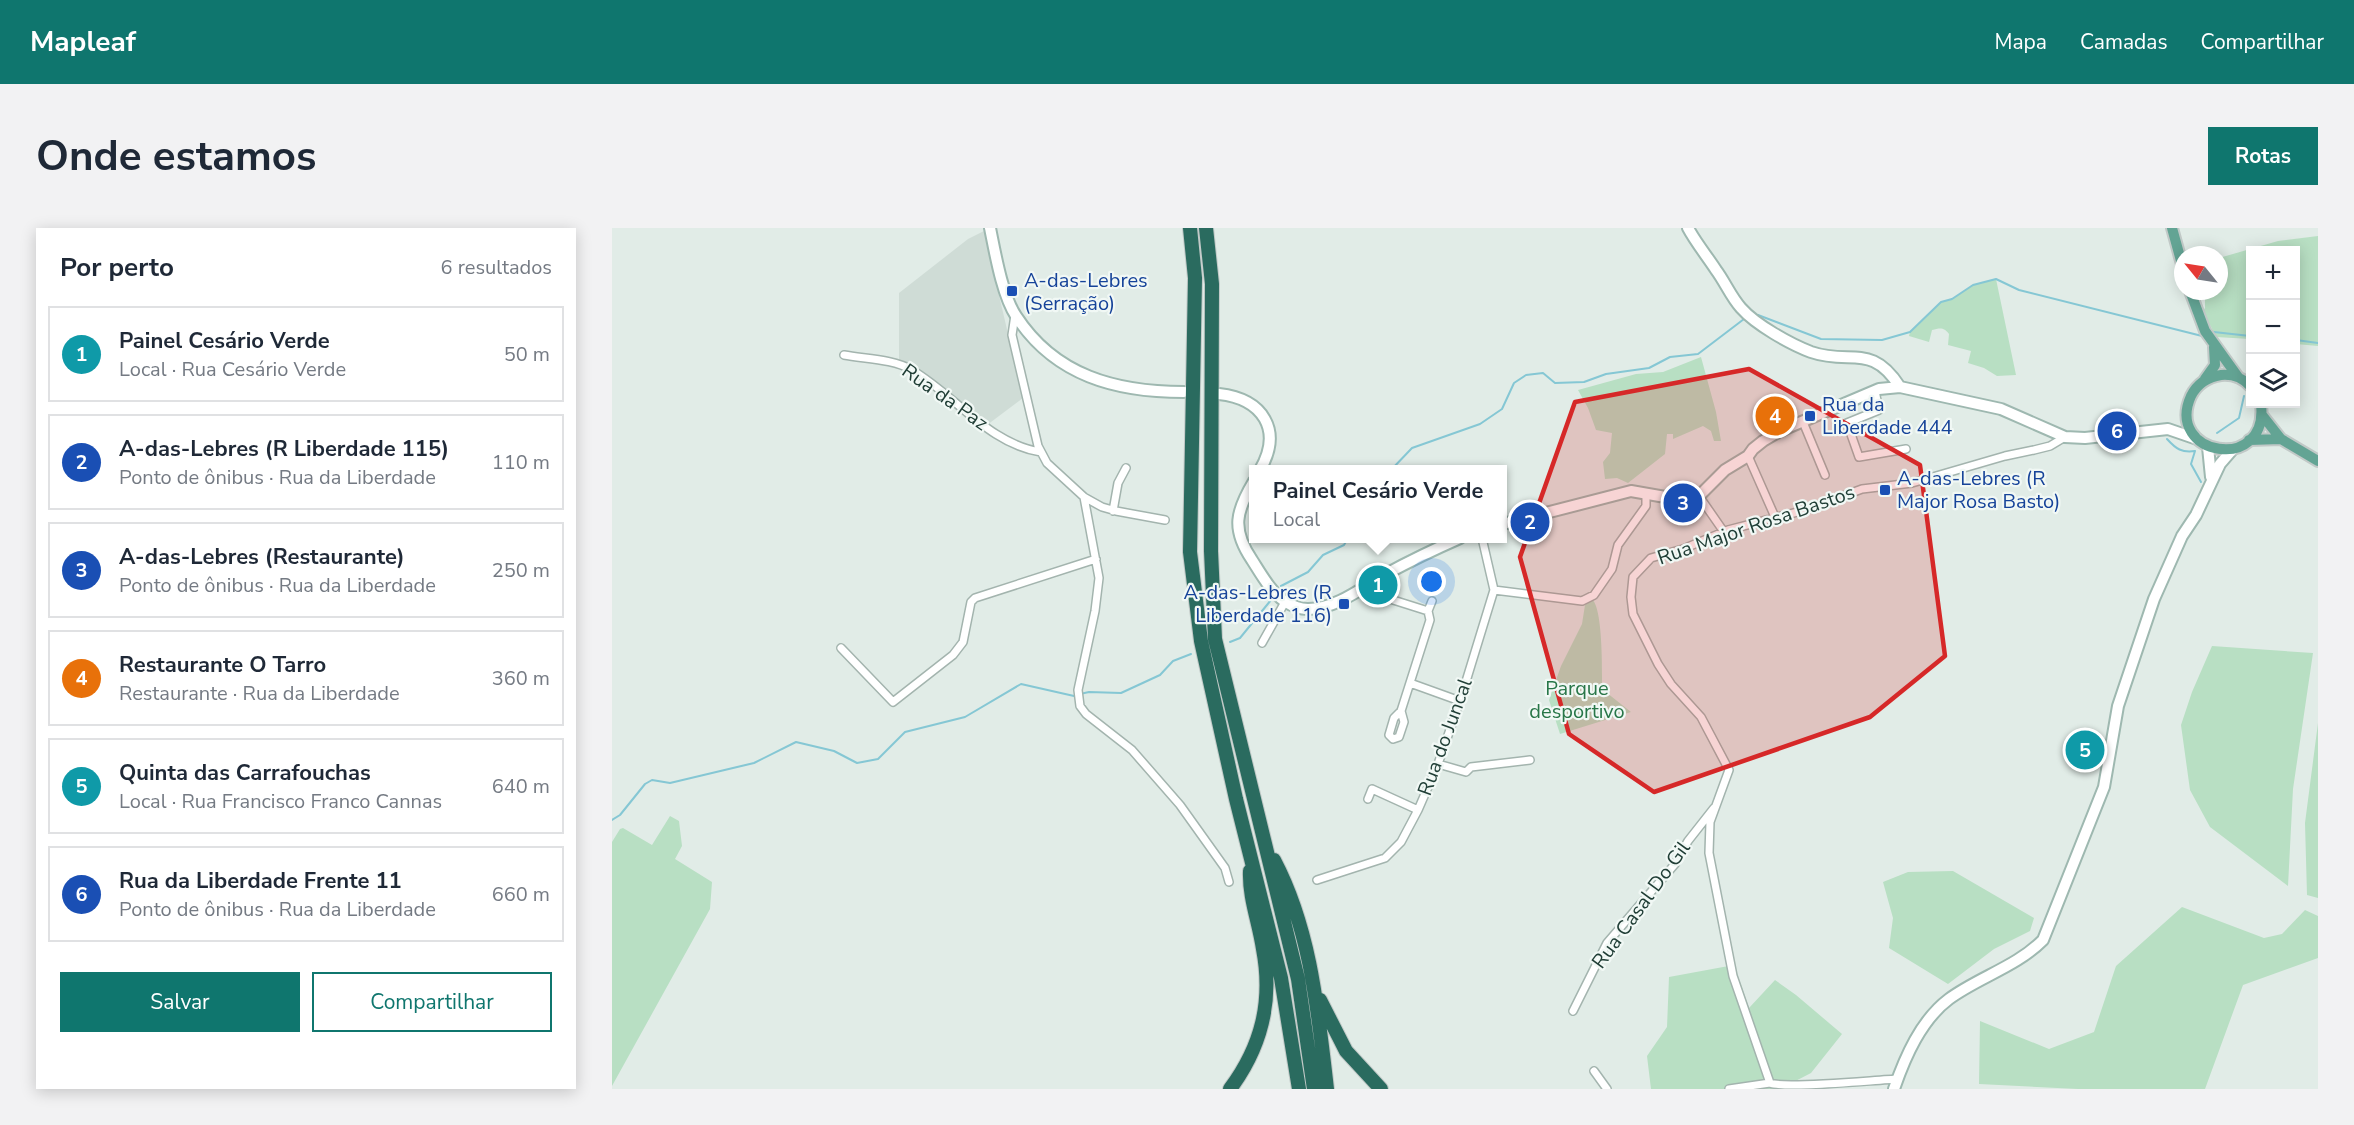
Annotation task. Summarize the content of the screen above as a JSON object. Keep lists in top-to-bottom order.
{
  "streets": {
    "street": [
      "Rua da Paz",
      "Rua Major Rosa Bastos",
      "Rua do Juncal",
      "Rua Casal Do Gil"
    ]
  },
  "crossings": [
    ["Rua Major Rosa Bastos", "Rua Casal Do Gil"]
  ],
  "parks": ["Parque desportivo"],
  "places": {
    "transit": [
      "A-das-Lebres (Serração)",
      "Rua da Liberdade 444",
      "A-das-Lebres (R Major Rosa Basto)",
      "A-das-Lebres (R Liberdade 116)"
    ]
  },
  "north": "top left",
  "page": {
    "header": "Mapleaf",
    "nav": ["Mapa", "Camadas", "Compartilhar"],
    "buttons": [
      "Rotas",
      ["Salvar", "Compartilhar"]
    ],
    "title": "Onde estamos",
    "heading": ["Por perto", "6 resultados"],
    "map_buttons": ["+", "−"],
    "list": [
      {
        "mark": "1",
        "name": "Painel Cesário Verde",
        "note": "Local · Rua Cesário Verde",
        "value": "50 m"
      },
      {
        "mark": "2",
        "name": "A-das-Lebres (R Liberdade 115)",
        "note": "Ponto de ônibus · Rua da Liberdade",
        "value": "110 m"
      },
      {
        "mark": "3",
        "name": "A-das-Lebres (Restaurante)",
        "note": "Ponto de ônibus · Rua da Liberdade",
        "value": "250 m"
      },
      {
        "mark": "4",
        "name": "Restaurante O Tarro",
        "note": "Restaurante · Rua da Liberdade",
        "value": "360 m"
      },
      {
        "mark": "5",
        "name": "Quinta das Carrafouchas",
        "note": "Local · Rua Francisco Franco Cannas",
        "value": "640 m"
      },
      {
        "mark": "6",
        "name": "Rua da Liberdade Frente 11",
        "note": "Ponto de ônibus · Rua da Liberdade",
        "value": "660 m"
      }
    ],
    "pins": [
      "4",
      "6",
      "3",
      "2",
      "1",
      "5"
    ],
    "popup": ["Painel Cesário Verde", "Local"]
  }
}
